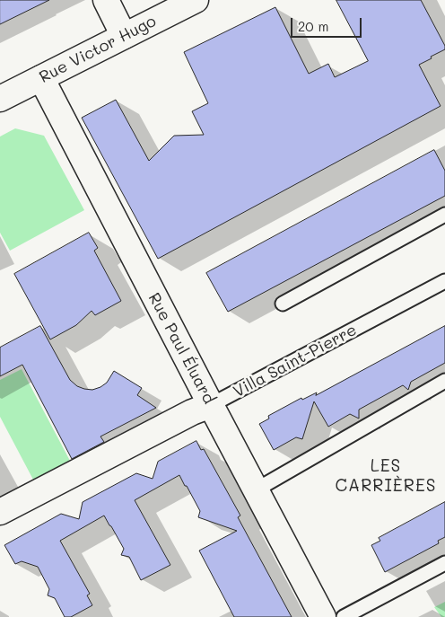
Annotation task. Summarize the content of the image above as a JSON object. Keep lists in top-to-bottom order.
{
  "streets": {
    "street": ["Rue Victor Hugo", "Rue Paul Éluard", "Villa Saint-Pierre"]
  },
  "crossings": [
    ["Rue Victor Hugo", "Rue Paul Éluard"],
    ["Rue Paul Éluard", "Villa Saint-Pierre"]
  ],
  "districts": ["LES CARRIÈRES"],
  "scale_bar": "20 m"
}
